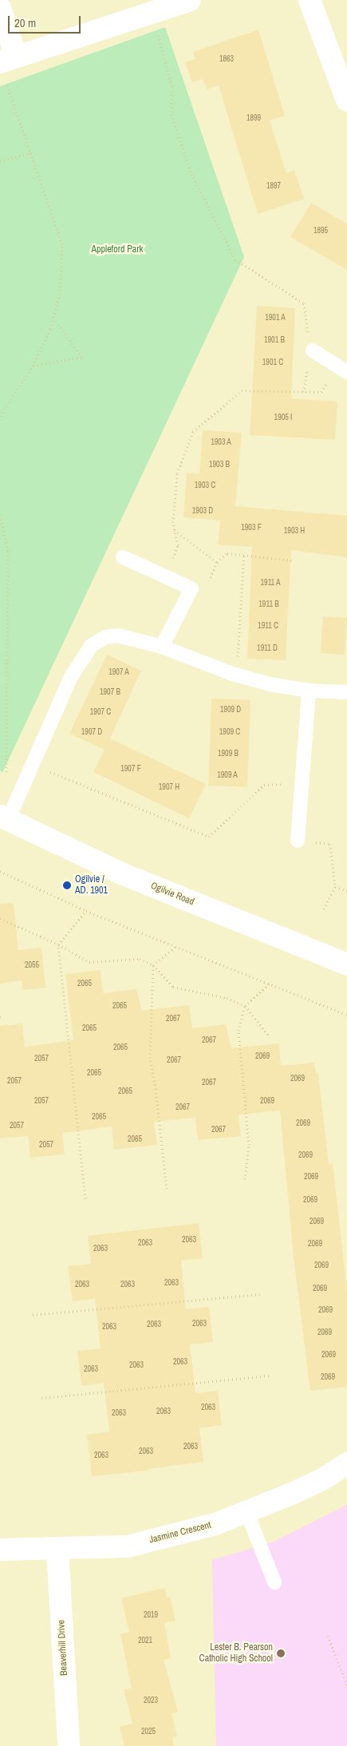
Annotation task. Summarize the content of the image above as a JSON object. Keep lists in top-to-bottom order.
{
  "streets": {
    "street": ["Ogilvie Road", "Jasmine Crescent", "Beaverhill Drive"]
  },
  "crossings": [
    ["Jasmine Crescent", "Beaverhill Drive"]
  ],
  "parks": ["Appleford Park"],
  "places": ["Ogilvie / AD. 1901", "Lester B. Pearson Catholic High School"],
  "house_numbers": [
    "1863",
    "1899",
    "1897",
    "1895",
    "1901 A",
    "1901 B",
    "1901 C",
    "1905 I",
    "1903 A",
    "1903 B",
    "1903 C",
    "1903 D",
    "1903 F",
    "1903 H",
    "1911 A",
    "1911 B",
    "1911 C",
    "1911 D",
    "1907 A",
    "1907 B",
    "1909 D",
    "1907 C",
    "1907 D",
    "1909 C",
    "1909 B",
    "1907 F",
    "1909 A",
    "1907 H",
    "2055",
    "2065",
    "2065",
    "2067",
    "2065",
    "2067",
    "2065",
    "2069",
    "2057",
    "2067",
    "2065",
    "2069",
    "2057",
    "2067",
    "2065",
    "2057",
    "2069",
    "2067",
    "2065",
    "2069",
    "2057",
    "2067",
    "2065",
    "2057",
    "2069",
    "2069",
    "2069",
    "2069",
    "2063",
    "2063",
    "2069",
    "2063",
    "2069",
    "2063",
    "2063",
    "2063",
    "2069",
    "2069",
    "2063",
    "2063",
    "2063",
    "2069",
    "2069",
    "2063",
    "2063",
    "2063",
    "2069",
    "2063",
    "2063",
    "2063",
    "2063",
    "2063",
    "2063",
    "2019",
    "2021",
    "2023",
    "2025"
  ],
  "scale_bar": "20 m"
}
